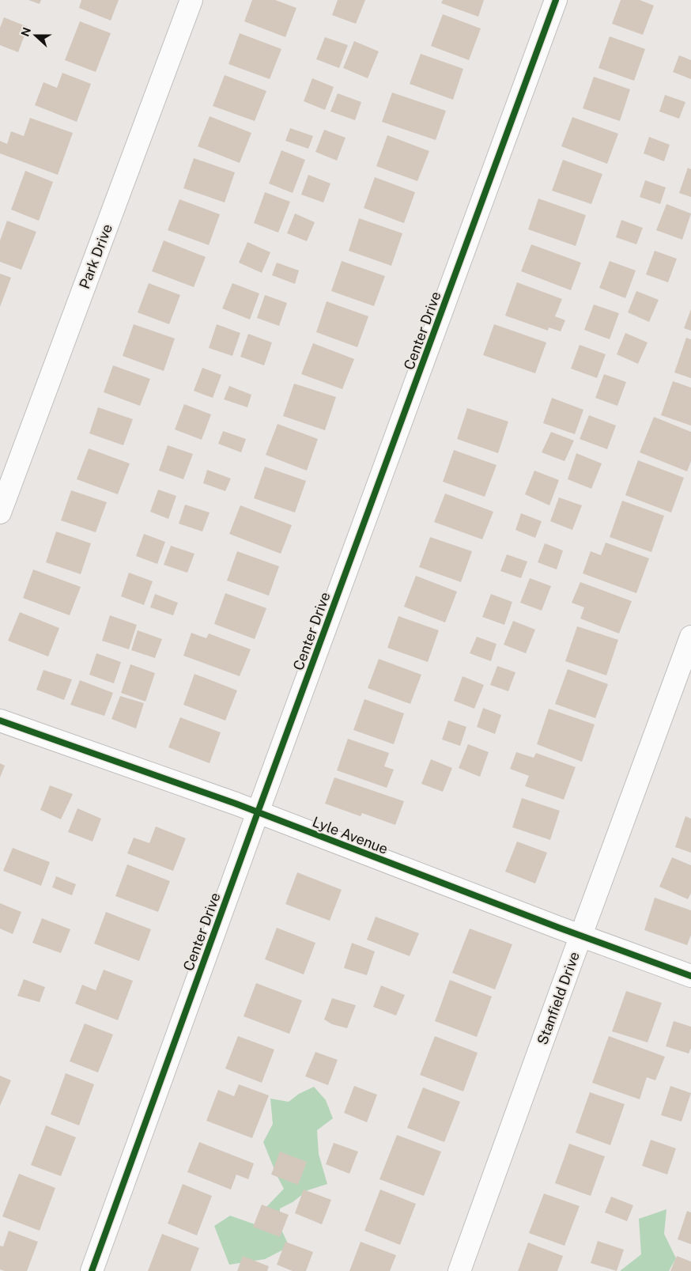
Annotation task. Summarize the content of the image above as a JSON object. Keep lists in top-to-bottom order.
{
  "streets": {
    "street": [
      "Park Drive",
      "Center Drive",
      "Lyle Avenue",
      "Stanfield Drive"
    ]
  },
  "crossings": [
    ["Center Drive", "Lyle Avenue"],
    ["Lyle Avenue", "Stanfield Drive"]
  ],
  "north": "left"
}
